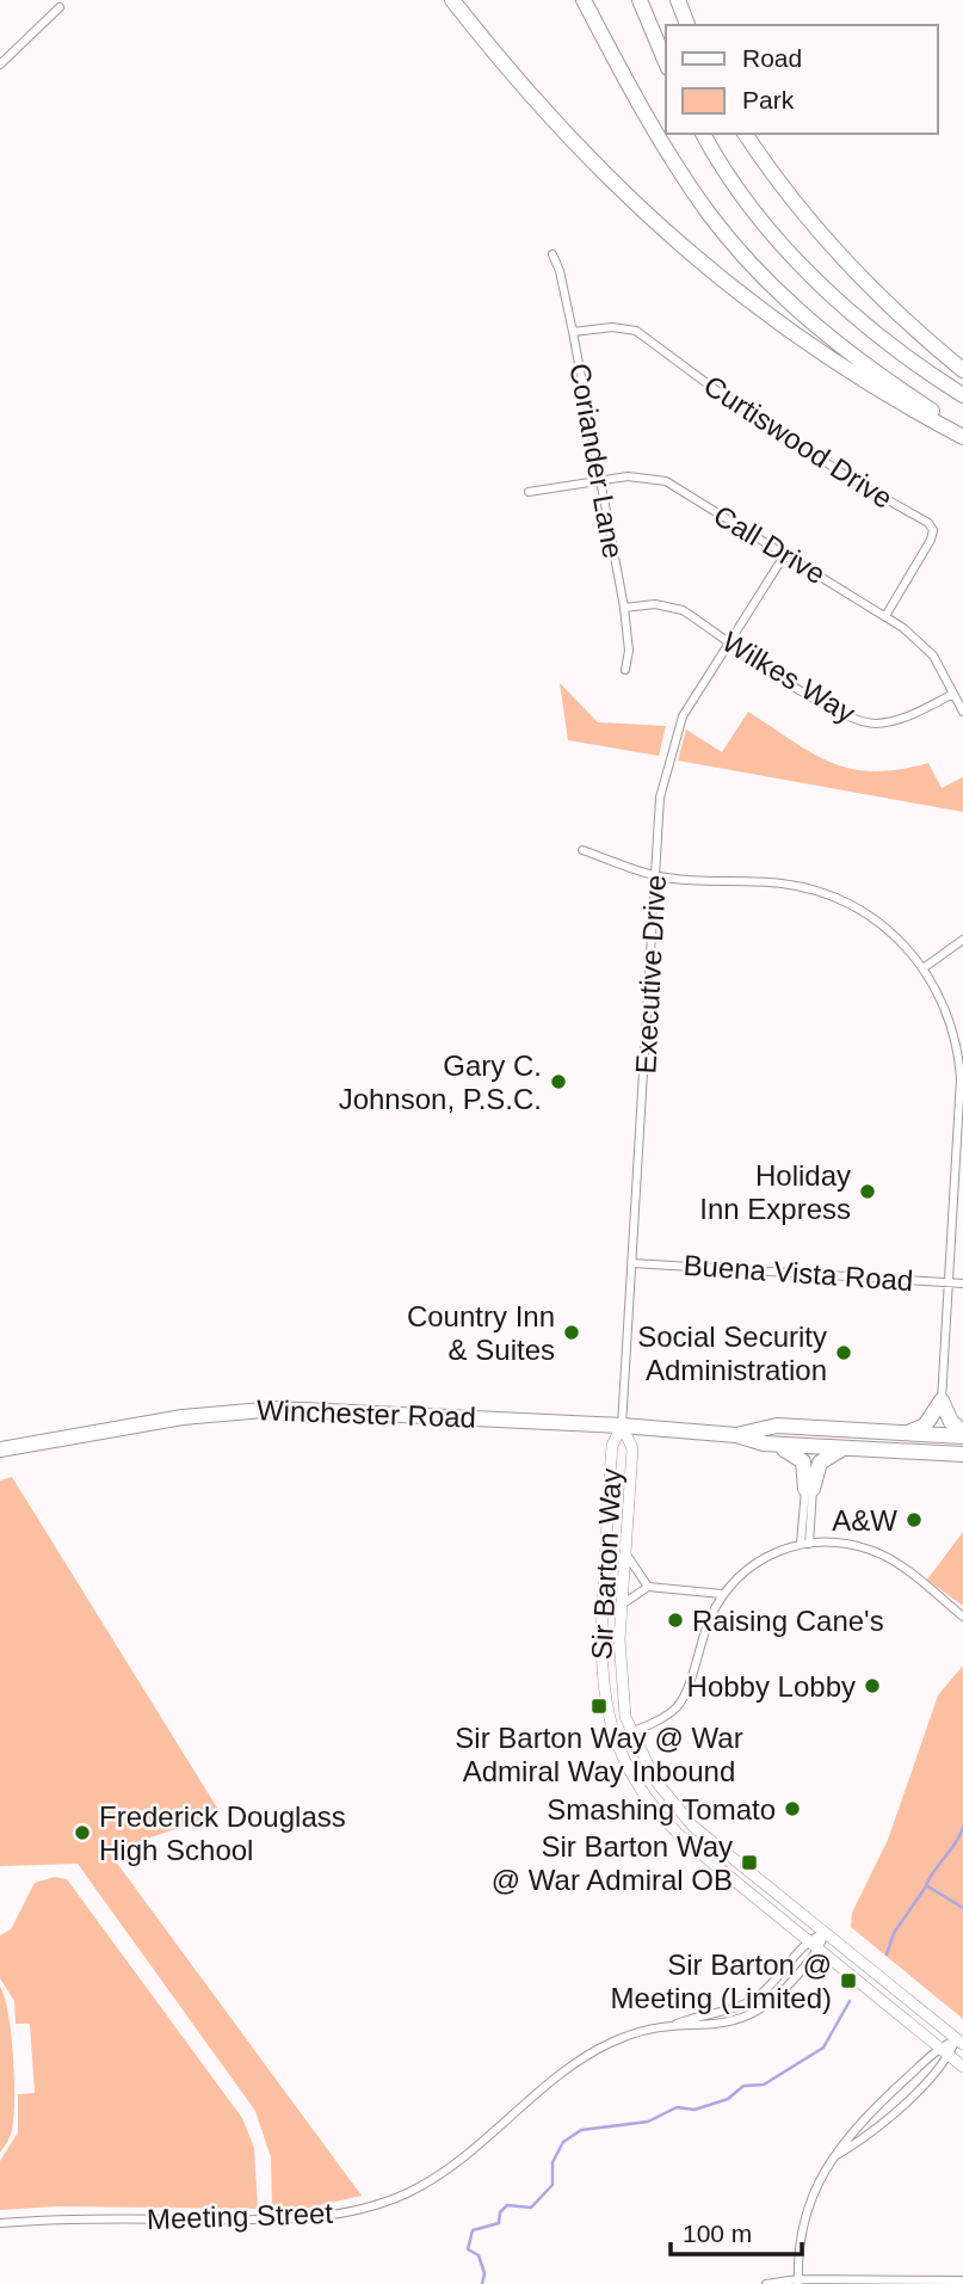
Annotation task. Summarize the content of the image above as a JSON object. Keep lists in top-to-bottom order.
{
  "streets": {
    "highway": ["Winchester Road"],
    "main road": ["Sir Barton Way"],
    "street": [
      "Curtiswood Drive",
      "Coriander Lane",
      "Call Drive",
      "Wilkes Way",
      "Executive Drive",
      "Buena Vista Road",
      "Meeting Street"
    ]
  },
  "crossings": [
    ["Curtiswood Drive", "Coriander Lane"],
    ["Curtiswood Drive", "Call Drive"],
    ["Coriander Lane", "Call Drive"],
    ["Coriander Lane", "Wilkes Way"],
    ["Call Drive", "Wilkes Way"],
    ["Call Drive", "Executive Drive"],
    ["Wilkes Way", "Executive Drive"],
    ["Executive Drive", "Buena Vista Road"],
    ["Executive Drive", "Winchester Road"],
    ["Executive Drive", "Sir Barton Way"],
    ["Winchester Road", "Sir Barton Way"],
    ["Sir Barton Way", "Meeting Street"]
  ],
  "places": {
    "other": [
      "Gary C. Johnson, P.S.C.",
      "Holiday Inn Express",
      "Country Inn & Suites",
      "Social Security Administration",
      "A&W",
      "Raising Cane's",
      "Hobby Lobby",
      "Smashing Tomato",
      "Frederick Douglass High School"
    ],
    "transit": ["Sir Barton Way @ War Admiral Way Inbound", "Sir Barton Way @ War Admiral OB", "Sir Barton @ Meeting (Limited)"]
  },
  "legend": ["Road", "Park"],
  "scale_bar": "100 m"
}
